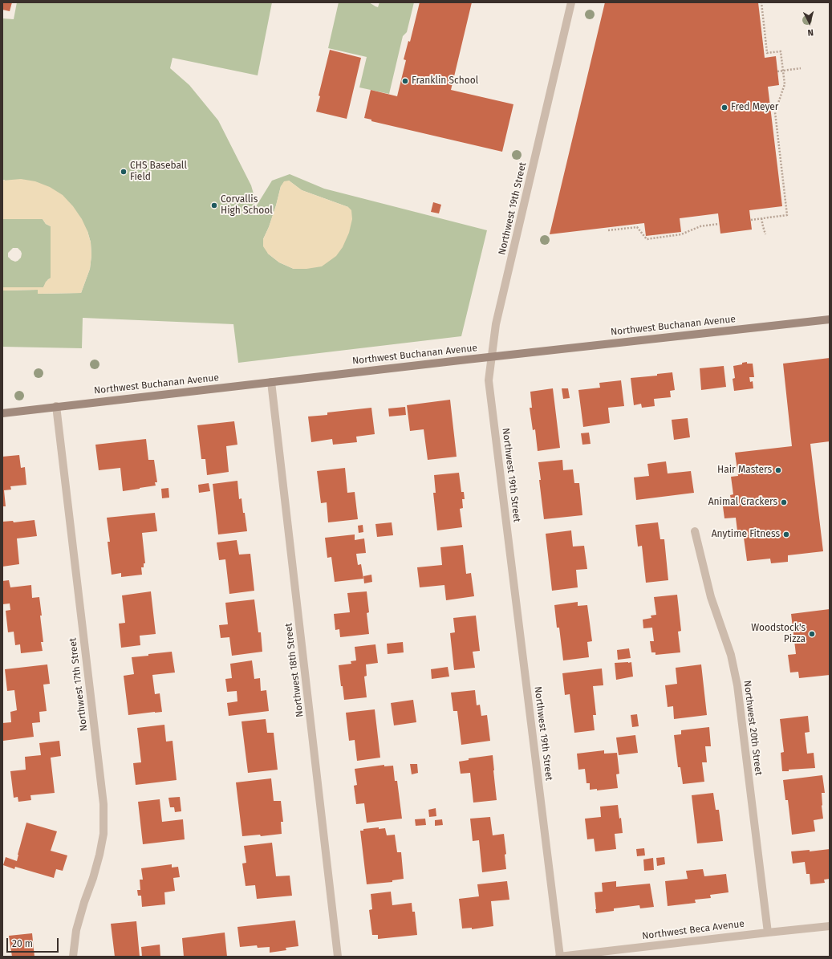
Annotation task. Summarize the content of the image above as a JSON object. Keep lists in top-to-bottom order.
{
  "streets": {
    "street": [
      "Northwest 19th Street",
      "Northwest Buchanan Avenue",
      "Northwest 18th Street",
      "Northwest 17th Street",
      "Northwest 20th Street",
      "Northwest Beca Avenue"
    ]
  },
  "crossings": [
    ["Northwest 19th Street", "Northwest Buchanan Avenue"],
    ["Northwest 19th Street", "Northwest Beca Avenue"],
    ["Northwest Buchanan Avenue", "Northwest 18th Street"],
    ["Northwest Buchanan Avenue", "Northwest 17th Street"],
    ["Northwest 20th Street", "Northwest Beca Avenue"]
  ],
  "places": [
    "Franklin School",
    "Fred Meyer",
    "CHS Baseball Field",
    "Corvallis High School",
    "Hair Masters",
    "Animal Crackers",
    "Anytime Fitness",
    "Woodstock's Pizza"
  ],
  "scale_bar": "20 m",
  "north": "bottom"
}
